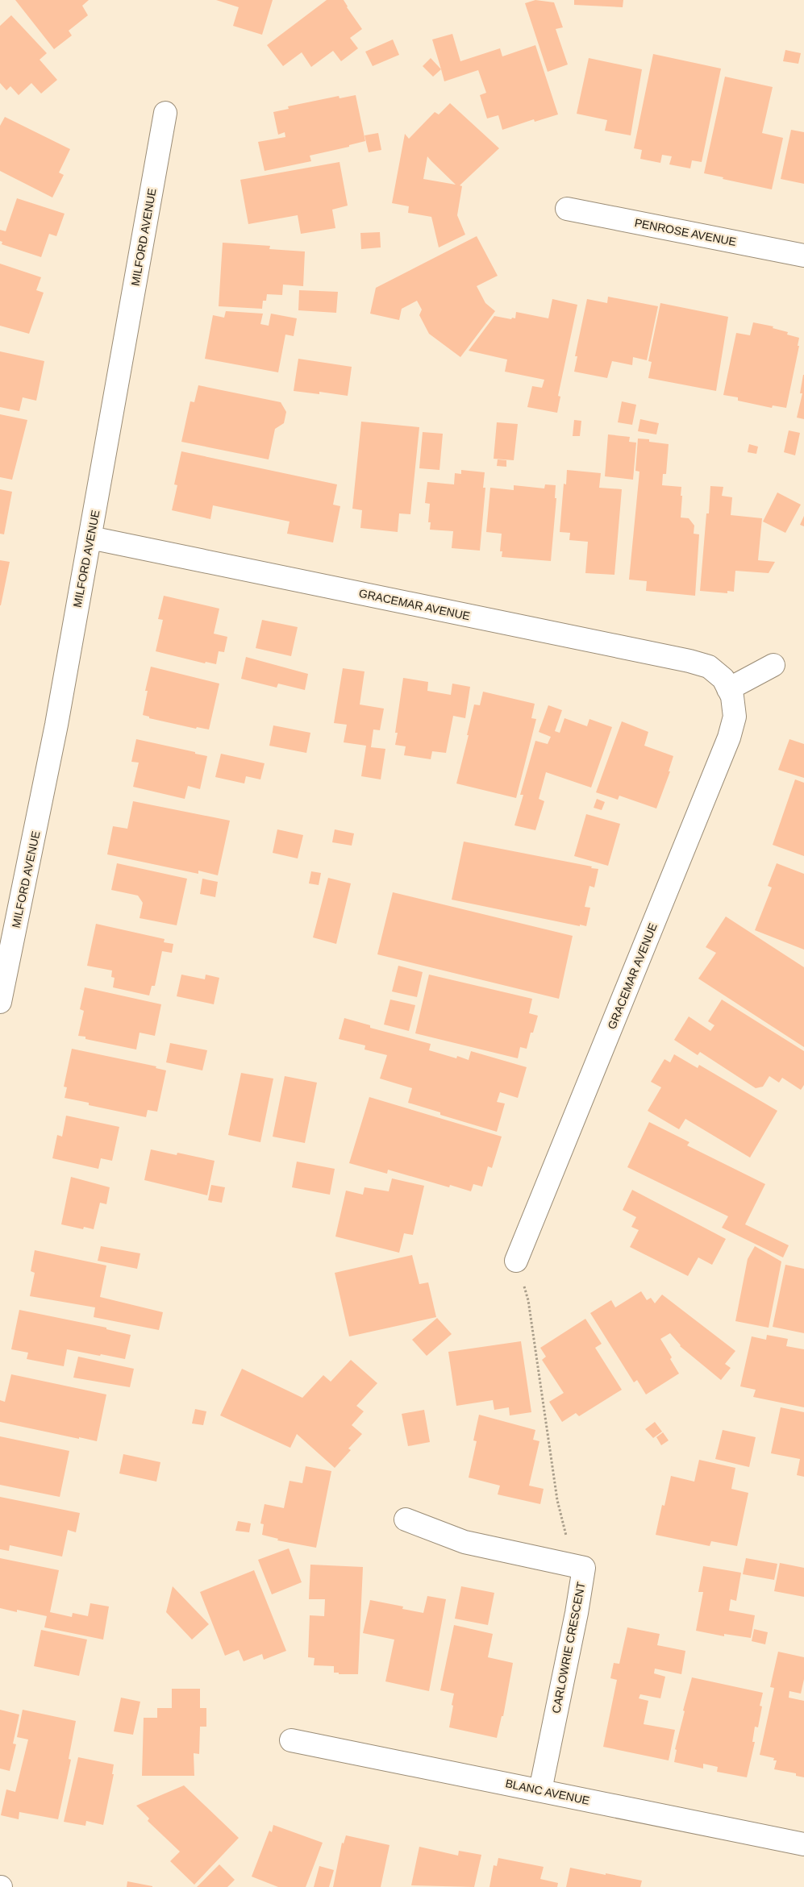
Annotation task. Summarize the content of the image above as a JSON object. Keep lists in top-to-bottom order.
{
  "streets": {
    "street": [
      "PENROSE AVENUE",
      "MILFORD AVENUE",
      "GRACEMAR AVENUE",
      "CARLOWRIE CRESCENT",
      "BLANC AVENUE"
    ]
  },
  "crossings": [
    ["MILFORD AVENUE", "GRACEMAR AVENUE"],
    ["CARLOWRIE CRESCENT", "BLANC AVENUE"]
  ]
}
